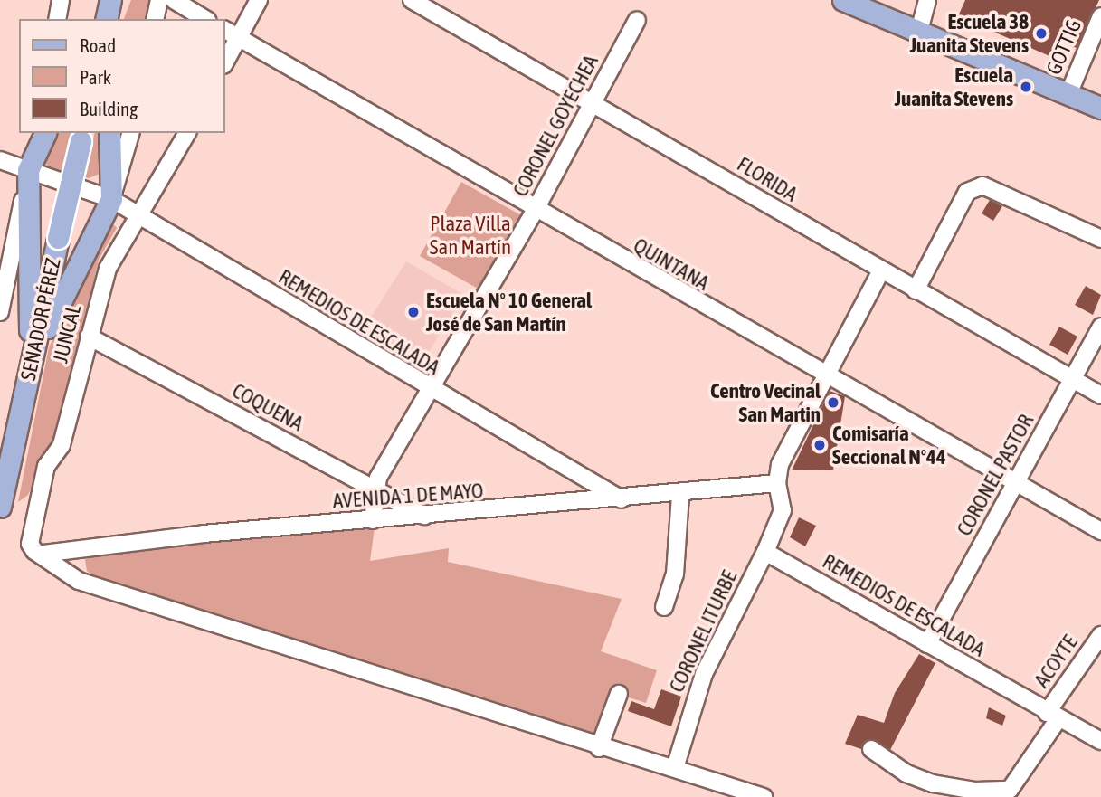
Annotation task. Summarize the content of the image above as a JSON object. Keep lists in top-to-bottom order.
{
  "streets": {
    "main road": ["SENADOR PÉREZ"],
    "street": [
      "GOTTIG",
      "CORONEL GOYECHEA",
      "FLORIDA",
      "QUINTANA",
      "REMEDIOS DE ESCALADA",
      "JUNCAL",
      "COQUENA",
      "CORONEL PASTOR",
      "AVENIDA 1 DE MAYO",
      "CORONEL ITURBE",
      "ACOYTE"
    ]
  },
  "crossings": [
    ["CORONEL GOYECHEA", "FLORIDA"],
    ["CORONEL GOYECHEA", "QUINTANA"],
    ["CORONEL GOYECHEA", "REMEDIOS DE ESCALADA"],
    ["CORONEL GOYECHEA", "COQUENA"],
    ["CORONEL GOYECHEA", "AVENIDA 1 DE MAYO"],
    ["FLORIDA", "CORONEL PASTOR"],
    ["QUINTANA", "CORONEL PASTOR"],
    ["REMEDIOS DE ESCALADA", "JUNCAL"],
    ["REMEDIOS DE ESCALADA", "CORONEL PASTOR"],
    ["REMEDIOS DE ESCALADA", "AVENIDA 1 DE MAYO"],
    ["REMEDIOS DE ESCALADA", "CORONEL ITURBE"],
    ["REMEDIOS DE ESCALADA", "ACOYTE"],
    ["JUNCAL", "COQUENA"],
    ["JUNCAL", "AVENIDA 1 DE MAYO"],
    ["COQUENA", "AVENIDA 1 DE MAYO"]
  ],
  "parks": ["Plaza Villa San Martín"],
  "places": [
    "Escuela 38 Juanita Stevens",
    "Escuela Juanita Stevens",
    "Escuela N° 10 General José de San Martín",
    "Centro Vecinal San Martin",
    "Comisaría Seccional N°44"
  ],
  "legend": ["Road", "Park", "Building"]
}
